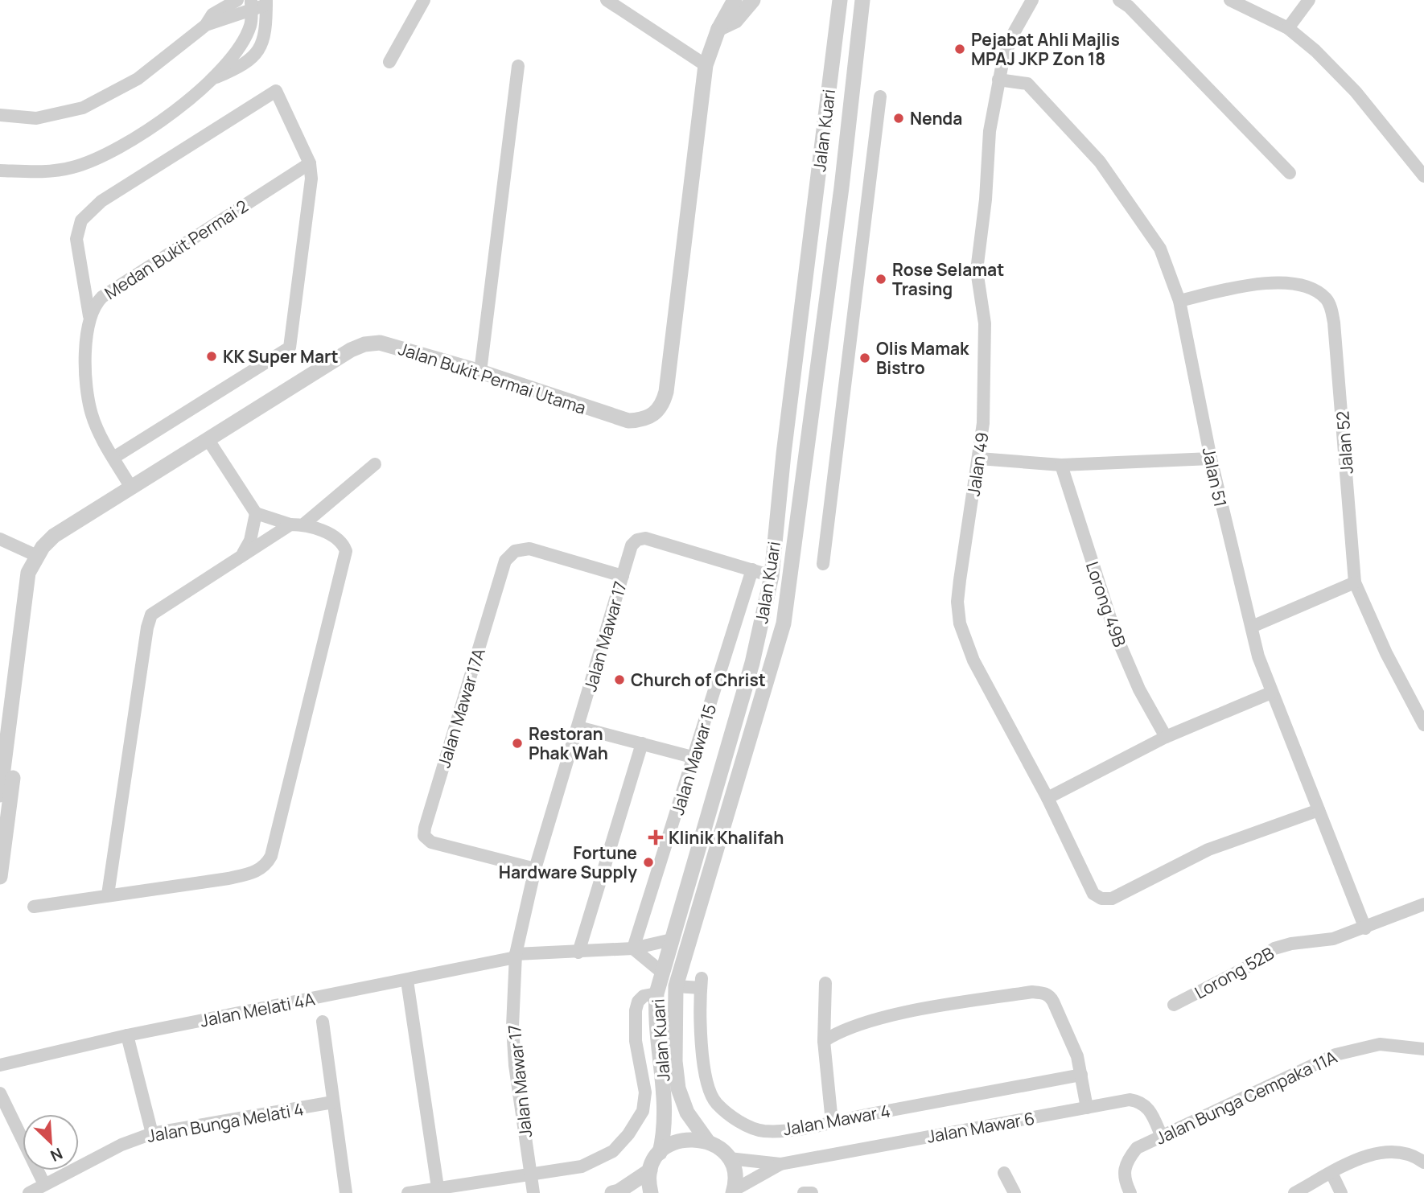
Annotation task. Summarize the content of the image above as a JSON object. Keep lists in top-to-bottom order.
{
  "streets": {
    "street": [
      "Jalan Kuari",
      "Medan Bukit Permai 2",
      "Jalan Bukit Permai Utama",
      "Jalan 52",
      "Jalan 49",
      "Jalan 51",
      "Lorong 49B",
      "Jalan Mawar 17",
      "Jalan Mawar 17A",
      "Jalan Mawar 15",
      "Lorong 52B",
      "Jalan Melati 4A",
      "Jalan Bunga Cempaka 11A",
      "Jalan Mawar 4",
      "Jalan Bunga Melati 4",
      "Jalan Mawar 6"
    ]
  },
  "crossings": [
    ["Jalan Kuari", "Jalan Mawar 17"],
    ["Jalan Kuari", "Jalan Mawar 4"],
    ["Jalan Kuari", "Jalan Mawar 6"],
    ["Jalan 52", "Jalan 51"],
    ["Jalan 49", "Jalan 51"],
    ["Jalan 51", "Lorong 52B"],
    ["Jalan Mawar 17", "Jalan Mawar 17A"],
    ["Jalan Mawar 17", "Jalan Mawar 15"],
    ["Jalan Mawar 17", "Jalan Melati 4A"],
    ["Jalan Bunga Cempaka 11A", "Jalan Mawar 6"]
  ],
  "places": {
    "other": [
      "Pejabat Ahli Majlis MPAJ JKP Zon 18",
      "Nenda",
      "Rose Selamat Trasing",
      "KK Super Mart",
      "Olis Mamak Bistro",
      "Church of Christ",
      "Restoran Phak Wah",
      "Fortune Hardware Supply"
    ],
    "health": ["Klinik Khalifah"]
  },
  "north": "bottom right"
}
